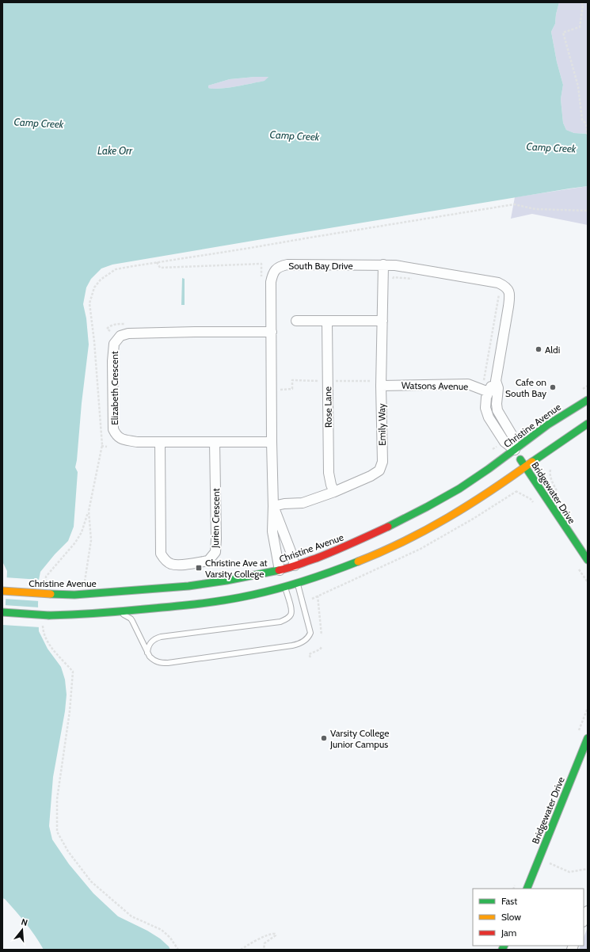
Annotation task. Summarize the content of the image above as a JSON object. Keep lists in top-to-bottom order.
{
  "streets": {
    "main road": ["Christine Avenue", "Bridgewater Drive"],
    "street": [
      "South Bay Drive",
      "Watsons Avenue",
      "Elizabeth Crescent",
      "Rose Lane",
      "Emily Way",
      "Jurien Crescent"
    ]
  },
  "crossings": [
    ["South Bay Drive", "Watsons Avenue"],
    ["South Bay Drive", "Elizabeth Crescent"],
    ["South Bay Drive", "Emily Way"],
    ["South Bay Drive", "Christine Avenue"],
    ["South Bay Drive", "Bridgewater Drive"],
    ["Watsons Avenue", "Emily Way"],
    ["Elizabeth Crescent", "Jurien Crescent"],
    ["Rose Lane", "Emily Way"],
    ["Christine Avenue", "Bridgewater Drive"]
  ],
  "water": ["Camp Creek", "Lake Orr"],
  "places": {
    "other": ["Aldi", "Cafe on South Bay", "Varsity College Junior Campus"],
    "transit": ["Christine Ave at Varsity College"]
  },
  "legend": ["Fast", "Slow", "Jam"],
  "north": "top"
}
